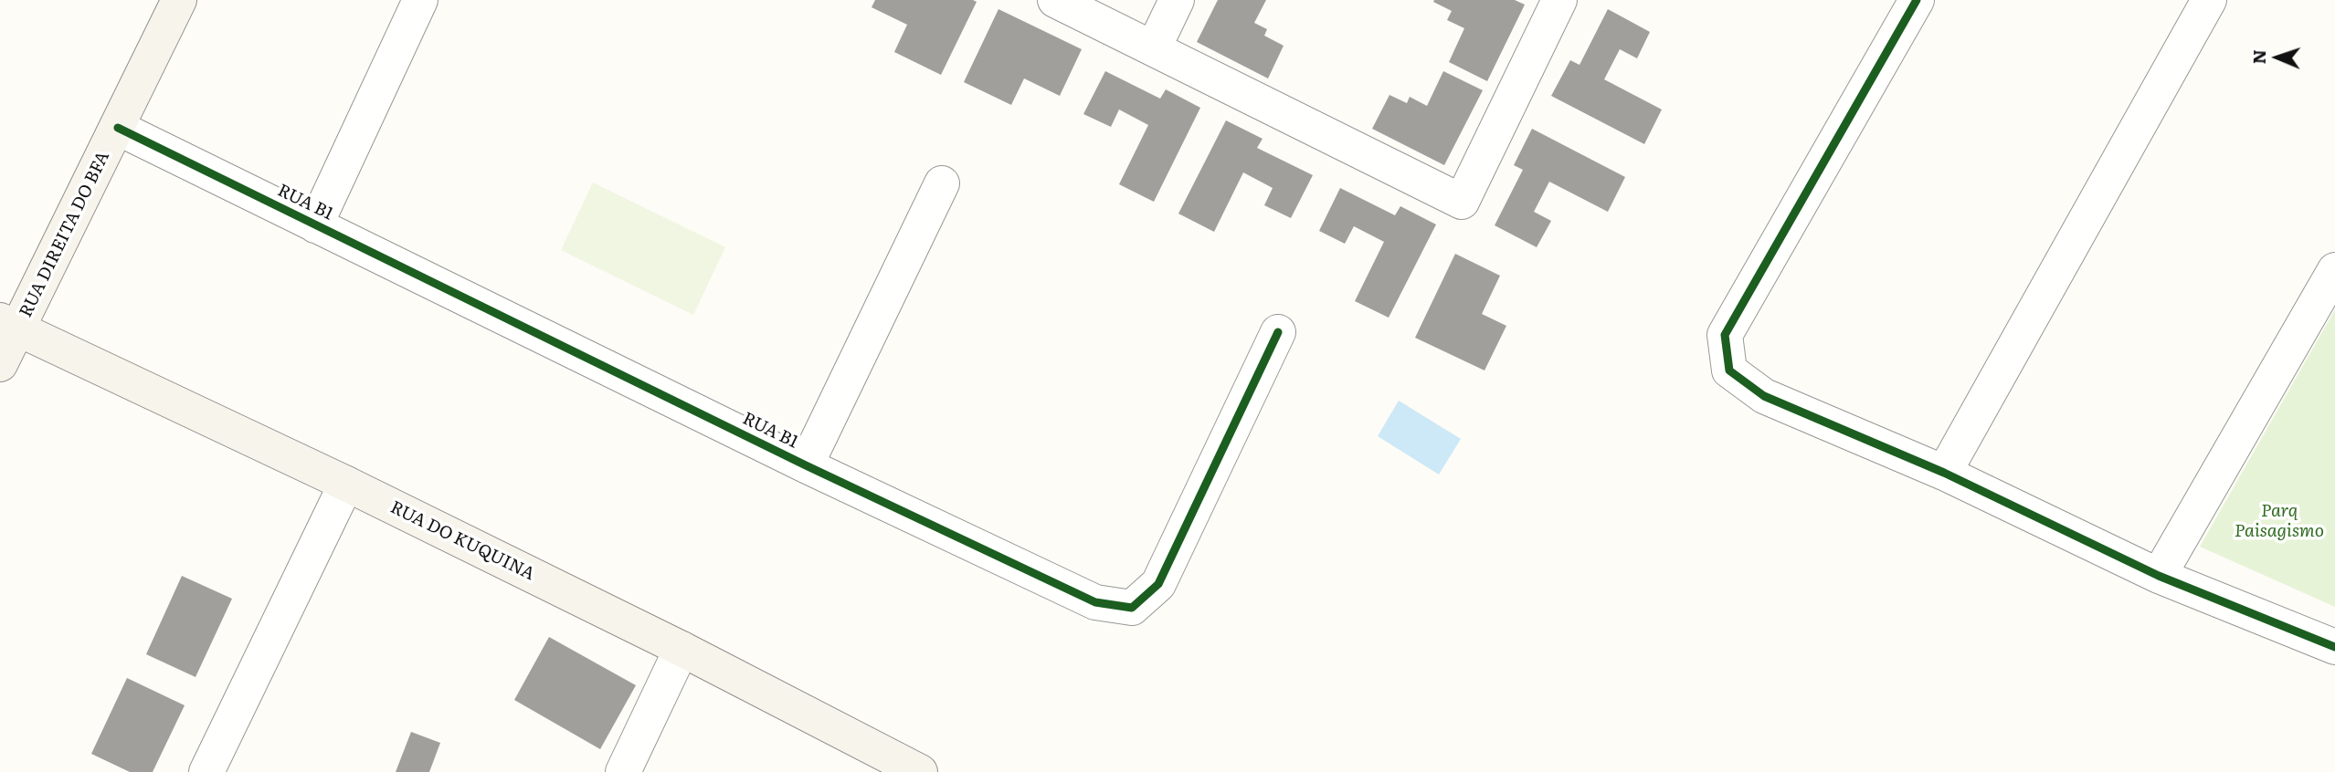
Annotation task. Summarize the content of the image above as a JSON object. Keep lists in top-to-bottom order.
{
  "streets": {
    "street": ["RUA B1", "RUA DIREITA DO BFA", "RUA DO KUQUINA"]
  },
  "crossings": [
    ["RUA B1", "RUA DIREITA DO BFA"],
    ["RUA DIREITA DO BFA", "RUA DO KUQUINA"]
  ],
  "parks": ["Parq Paisagismo"],
  "north": "left"
}
